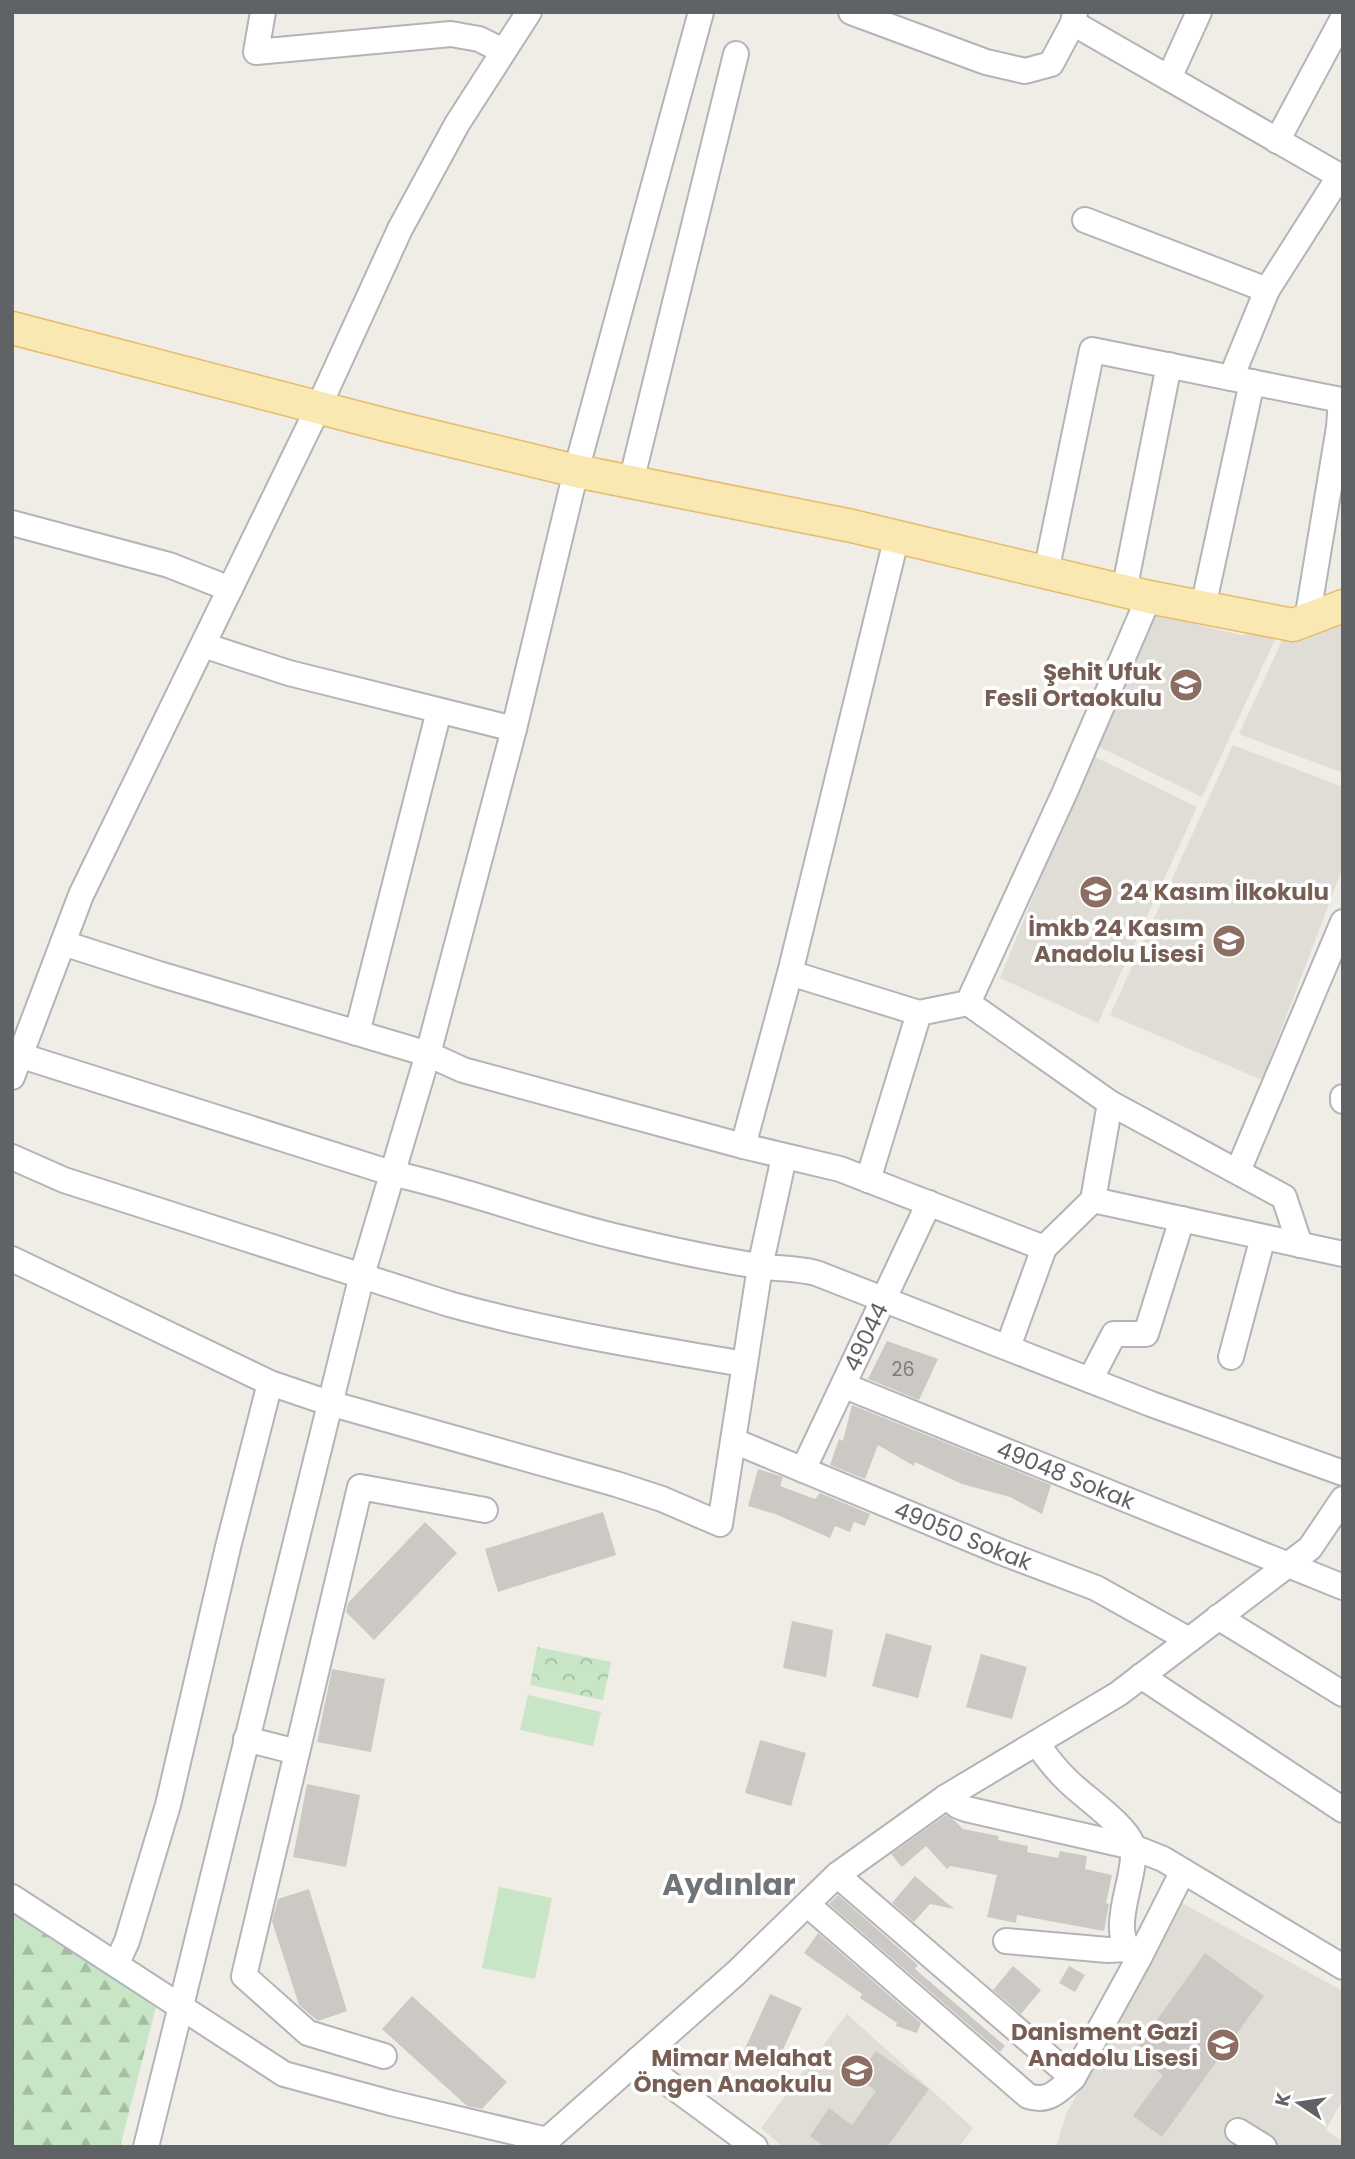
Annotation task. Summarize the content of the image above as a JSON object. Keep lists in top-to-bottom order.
{
  "streets": {
    "street": ["49044", "49048 Sokak", "49050 Sokak"]
  },
  "crossings": [
    ["49044", "49048 Sokak"],
    ["49044", "49050 Sokak"]
  ],
  "districts": ["Aydınlar"],
  "places": {
    "school or university": [
      "Şehit Ufuk Fesli Ortaokulu",
      "24 Kasım İlkokulu",
      "İmkb 24 Kasım Anadolu Lisesi",
      "Danisment Gazi Anadolu Lisesi",
      "Mimar Melahat Öngen Anaokulu"
    ]
  },
  "house_numbers": ["26"],
  "north": "left"
}
